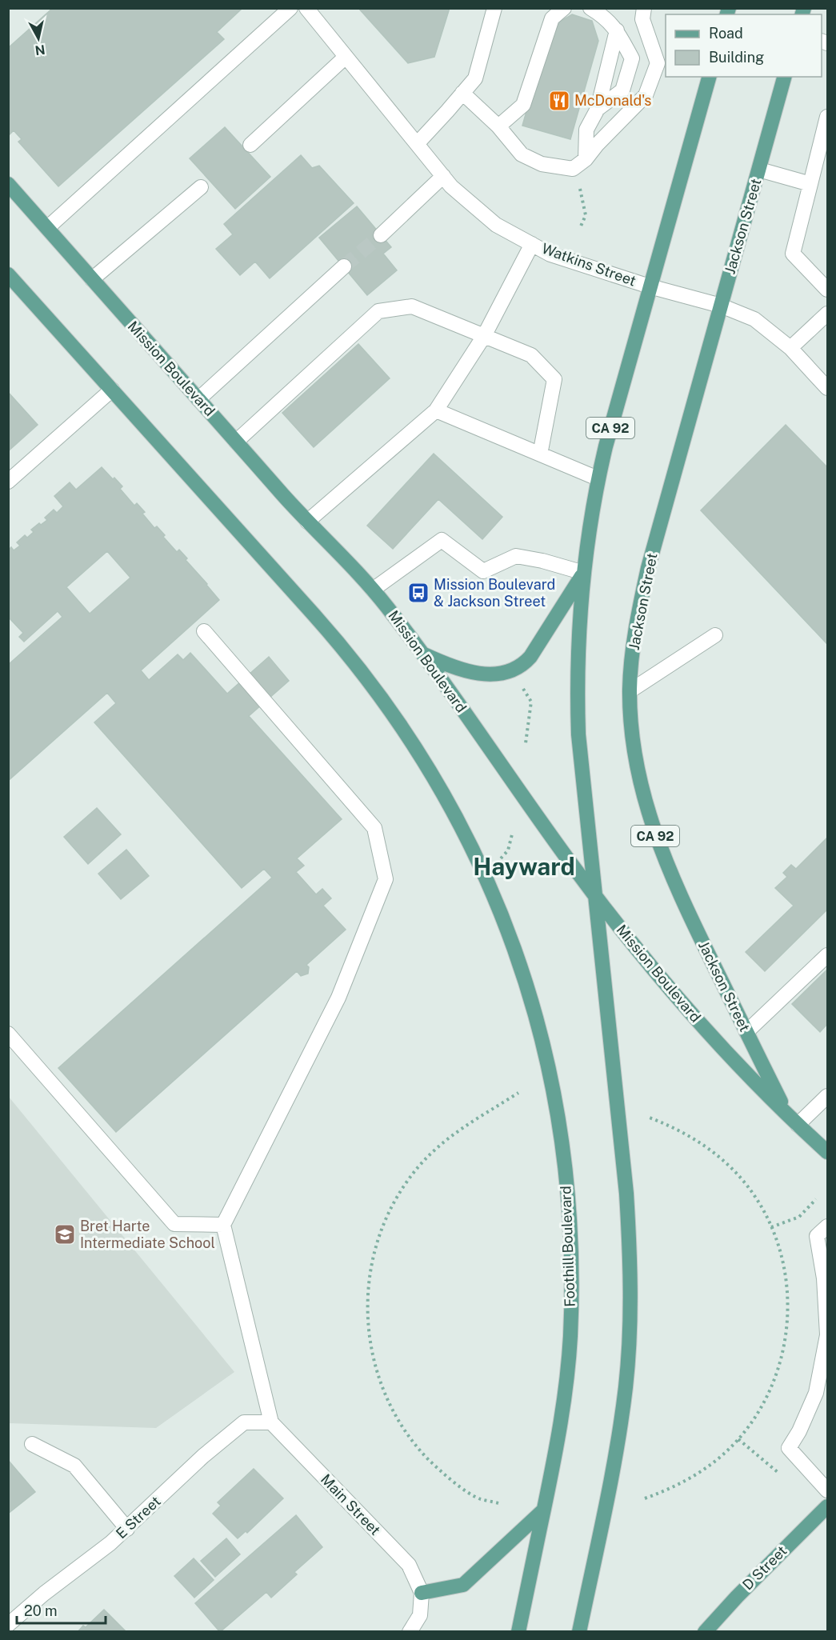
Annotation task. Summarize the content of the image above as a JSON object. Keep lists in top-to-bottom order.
{
  "streets": {
    "main road": [
      "Jackson Street",
      "Mission Boulevard",
      "CA 92",
      "Foothill Boulevard",
      "D Street"
    ],
    "street": ["Watkins Street", "Main Street", "E Street"]
  },
  "crossings": [
    ["Jackson Street", "Watkins Street"],
    ["Jackson Street", "Mission Boulevard"],
    ["Watkins Street", "CA 92"],
    ["Mission Boulevard", "CA 92"],
    ["Main Street", "E Street"]
  ],
  "districts": ["Hayward"],
  "places": {
    "restaurant": ["McDonald's"],
    "bus stop": ["Mission Boulevard & Jackson Street"],
    "school or university": ["Bret Harte Intermediate School"]
  },
  "legend": ["Road", "Building"],
  "scale_bar": "20 m",
  "north": "bottom"
}
